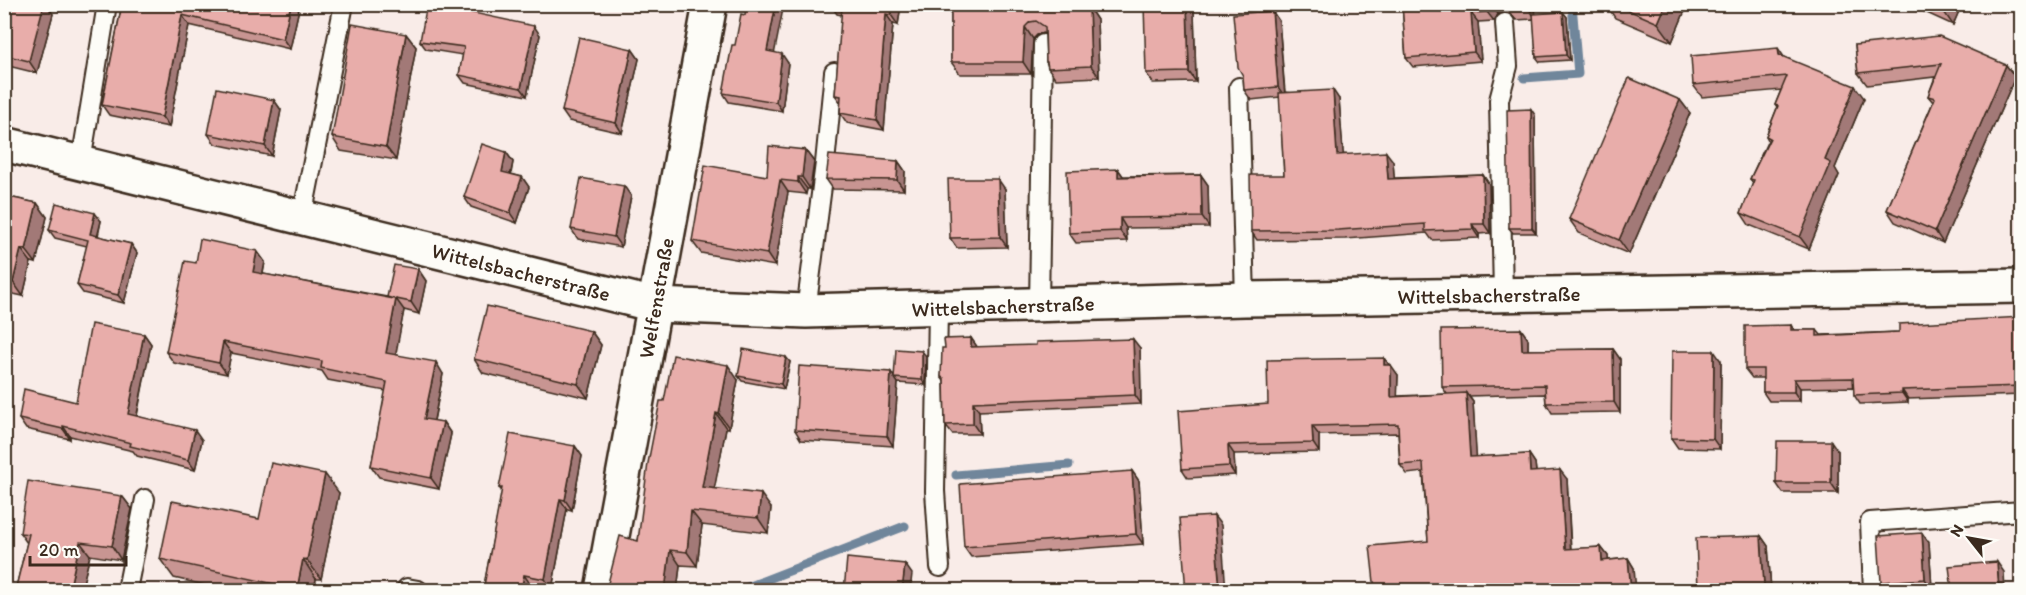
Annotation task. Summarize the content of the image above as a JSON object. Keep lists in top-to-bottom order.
{
  "streets": {
    "street": ["Wittelsbacherstraße", "Welfenstraße"]
  },
  "crossings": [
    ["Wittelsbacherstraße", "Welfenstraße"]
  ],
  "scale_bar": "20 m",
  "north": "top left"
}
